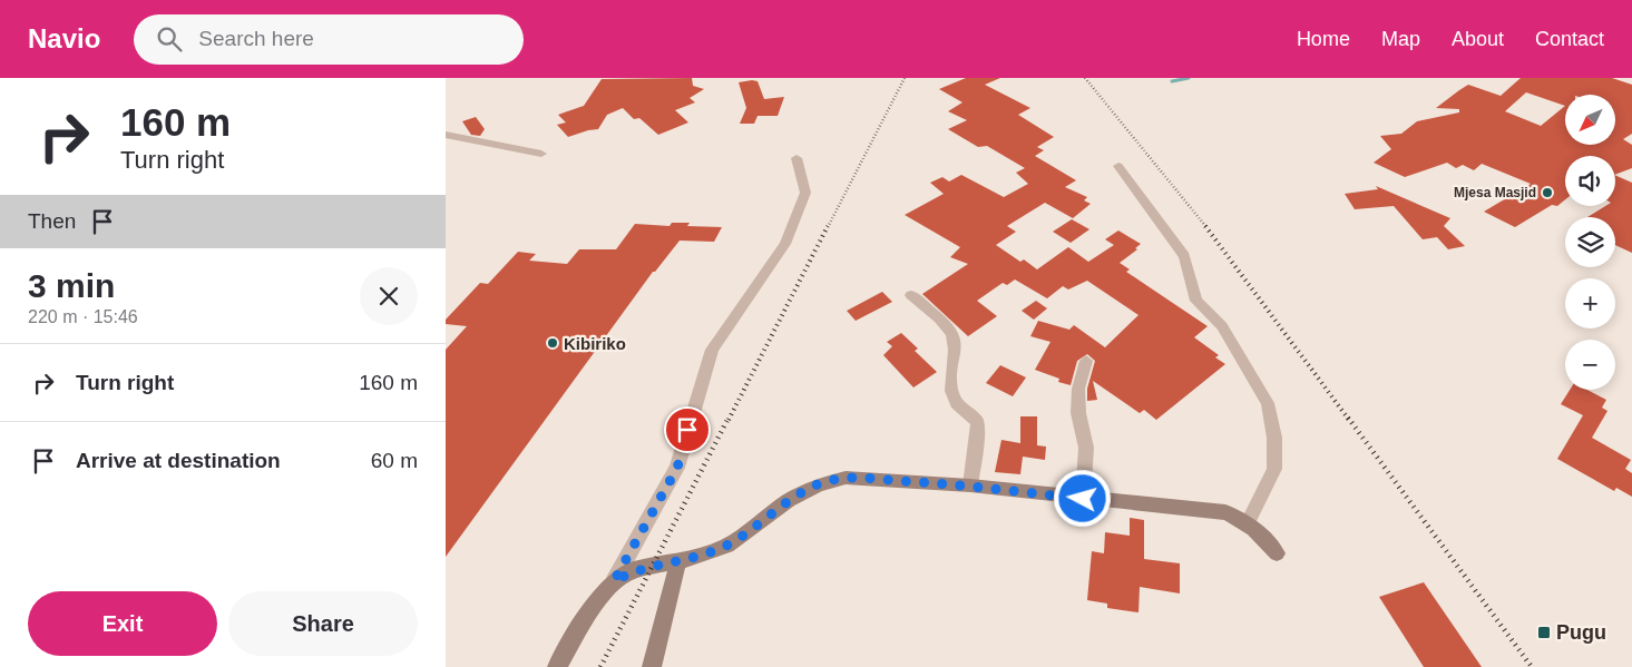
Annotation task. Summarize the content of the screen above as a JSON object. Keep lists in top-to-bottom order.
{
  "places": {
    "other": ["Mjesa Masjid", "Kibiriko"],
    "transit": ["Pugu"]
  },
  "north": "bottom left",
  "page": {
    "header": "Navio",
    "search": "Search here",
    "nav": [
      "Home",
      "Map",
      "About",
      "Contact"
    ],
    "turn": ["160 m", "Turn right"],
    "map_buttons": ["+", "−"],
    "then": "Then",
    "heading": ["3 min", "220 m · 15:46"],
    "list": [
      {
        "name": "Turn right",
        "value": "160 m"
      },
      {
        "name": "Arrive at destination",
        "value": "60 m"
      }
    ],
    "buttons": ["Exit", "Share"]
  }
}
